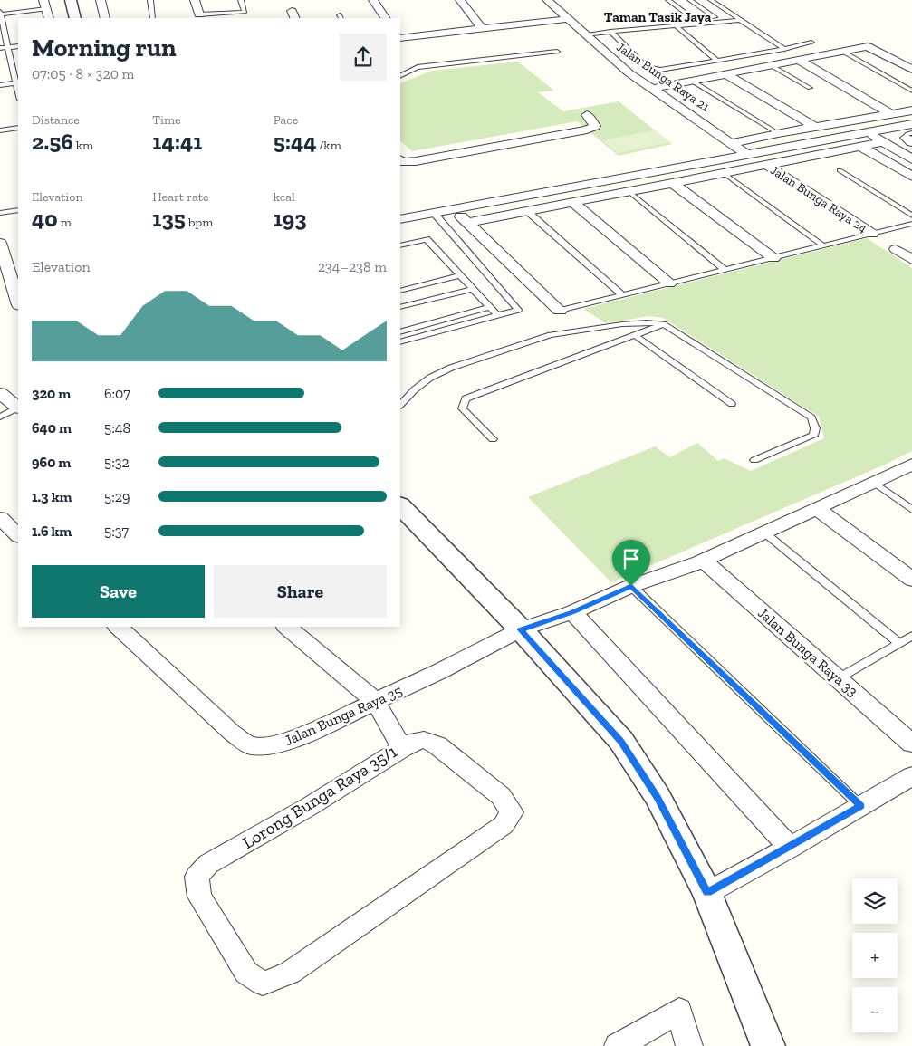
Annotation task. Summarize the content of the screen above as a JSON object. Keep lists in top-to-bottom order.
{
  "streets": {
    "street": [
      "Jalan Bunga Raya 21",
      "Jalan Bunga Raya 24",
      "Jalan Bunga Raya 33",
      "Jalan Bunga Raya 35",
      "Lorong Bunga Raya 35/1"
    ]
  },
  "crossings": [
    ["Jalan Bunga Raya 33", "Jalan Bunga Raya 35"],
    ["Jalan Bunga Raya 35", "Lorong Bunga Raya 35/1"]
  ],
  "districts": ["Taman Tasik Jaya"],
  "page": {
    "heading": ["Morning run", "07:05 · 8 × 320 m"],
    "stats": [
      ["Distance", "2.56 km"],
      ["Time", "14:41"],
      ["Pace", "5:44 /km"],
      ["Elevation", "40 m"],
      ["Heart rate", "135 bpm"],
      ["kcal", "193"]
    ],
    "chart": ["Elevation", "234–238 m"],
    "list": [
      {
        "name": "320 m",
        "note": "6:07"
      },
      {
        "name": "640 m",
        "note": "5:48"
      },
      {
        "name": "960 m",
        "note": "5:32"
      },
      {
        "name": "1.3 km",
        "note": "5:29"
      },
      {
        "name": "1.6 km",
        "note": "5:37"
      }
    ],
    "buttons": ["Save", "Share"],
    "map_buttons": ["+", "−"]
  }
}
